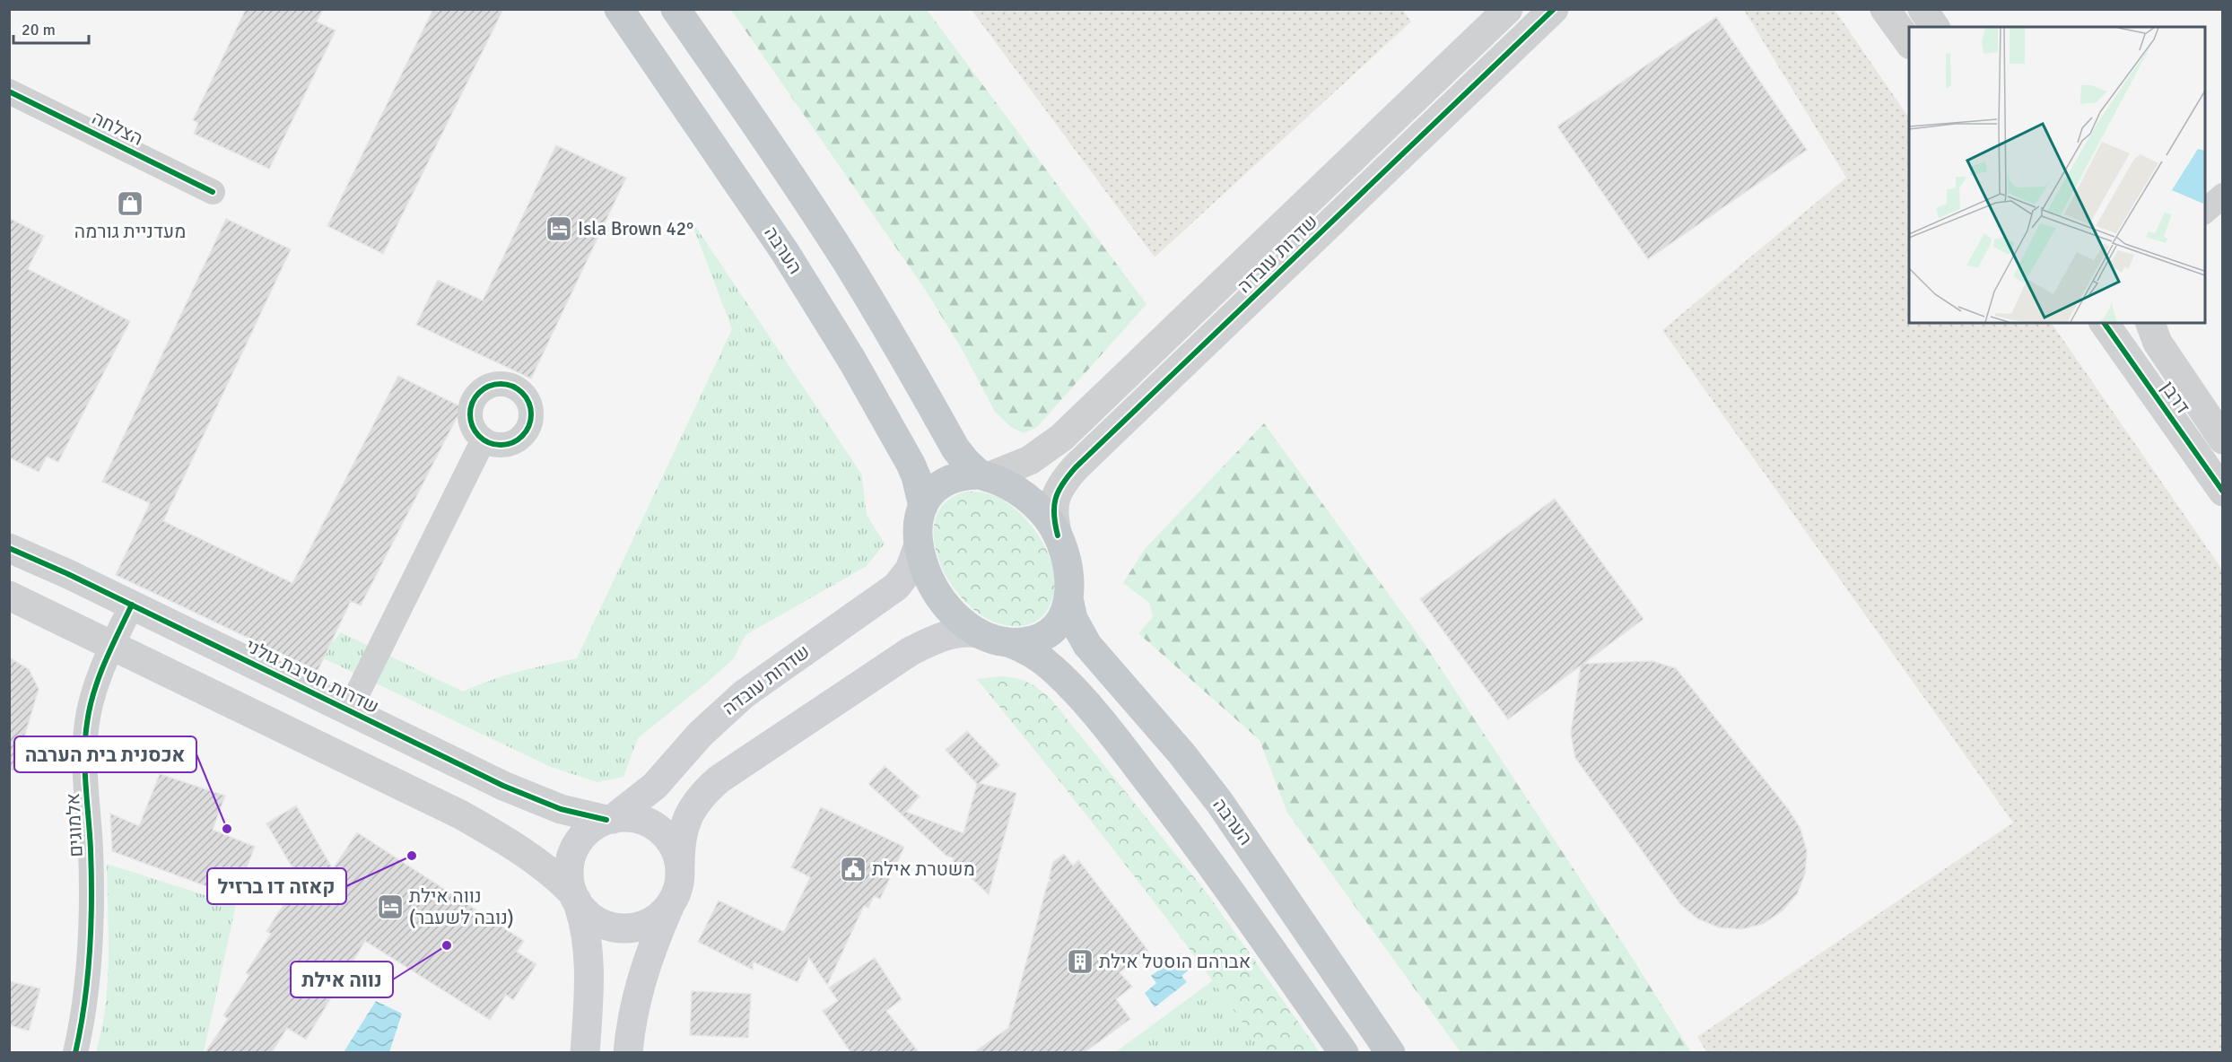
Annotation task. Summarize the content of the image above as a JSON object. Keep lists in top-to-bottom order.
{
  "streets": {
    "highway": ["הערבה"],
    "main road": ["שדרות עובדה"],
    "street": [
      "הצלחה",
      "דרבן",
      "שדרות חטיבת גולני",
      "אלמוגים"
    ]
  },
  "crossings": [
    ["הערבה", "שדרות עובדה"],
    ["שדרות עובדה", "שדרות חטיבת גולני"],
    ["שדרות חטיבת גולני", "אלמוגים"]
  ],
  "places": {
    "shop": ["מעדניית גורמה"],
    "hotel": ["Isla Brown 42°", "נווה אילת (נובה לשעבר)"],
    "other": ["אכסנית בית הערבה", "קאזה דו ברזיל", "נווה אילת"],
    "public building": ["משטרת אילת"],
    "building": ["אברהם הוסטל אילת"]
  },
  "scale_bar": "20 m"
}
